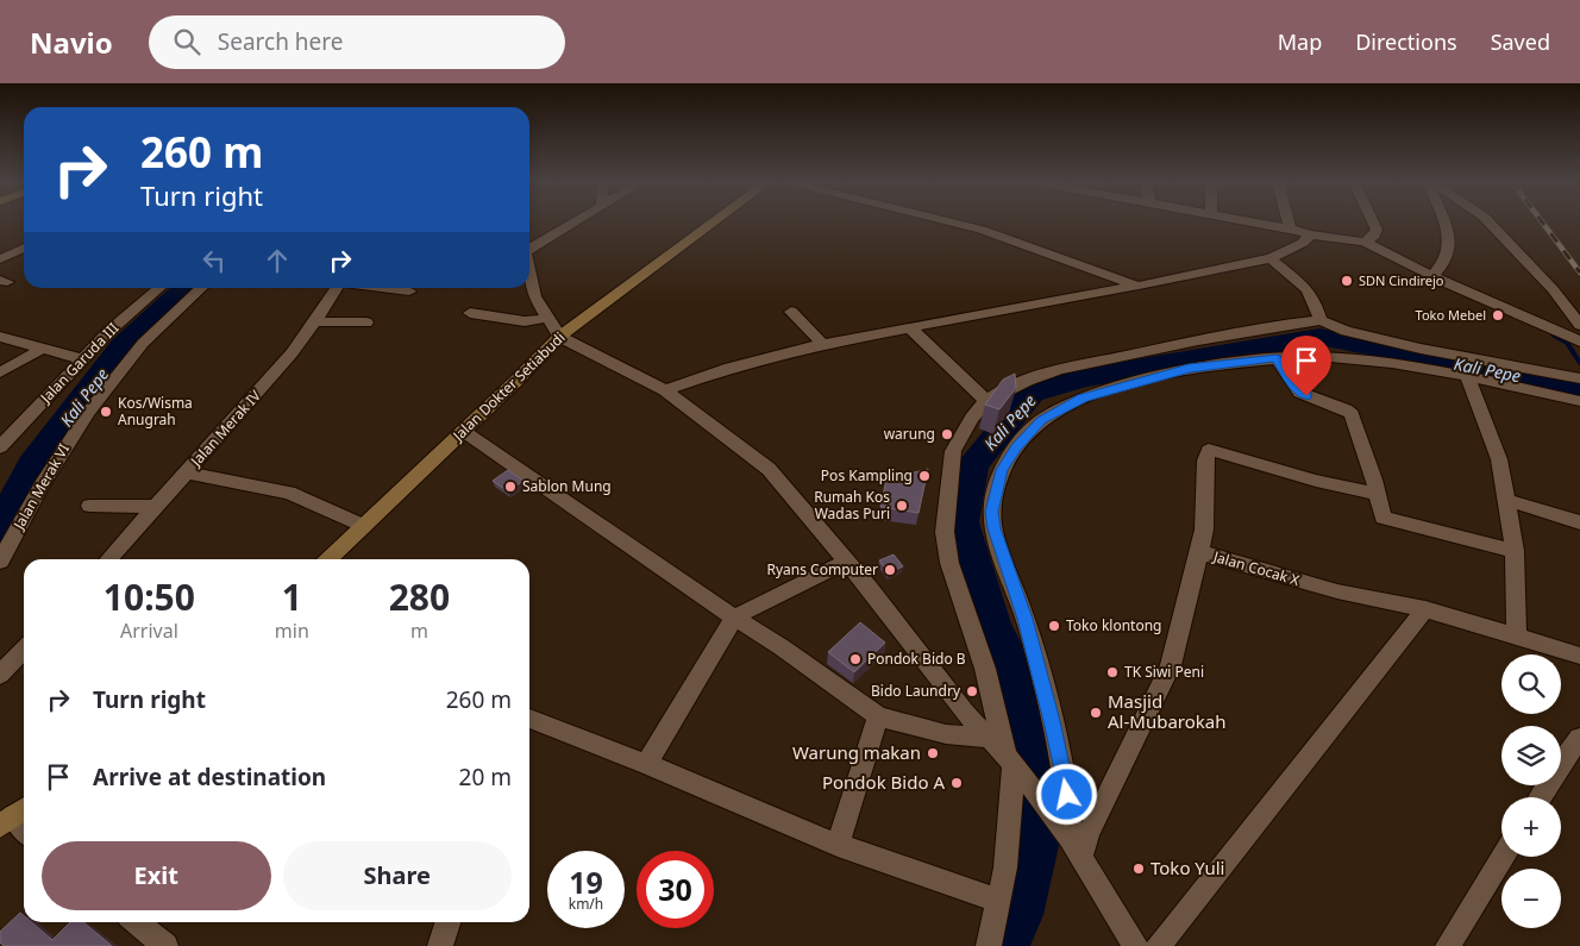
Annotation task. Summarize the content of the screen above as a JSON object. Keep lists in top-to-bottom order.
{
  "streets": {
    "street": [
      "Jalan Garuda III",
      "Jalan Dokter Setiabudi",
      "Jalan Merak IV",
      "Jalan Merak VI",
      "Jalan Cocak X"
    ]
  },
  "water": ["Kali Pepe"],
  "places": [
    "SDN Cindirejo",
    "Toko Mebel",
    "Kos/Wisma Anugrah",
    "warung",
    "Pos Kampling",
    "Sablon Mung",
    "Rumah Kos Wadas Puri",
    "Ryans Computer",
    "Toko klontong",
    "Pondok Bido B",
    "TK Siwi Peni",
    "Bido Laundry",
    "Masjid Al-Mubarokah",
    "Warung makan",
    "Pondok Bido A",
    "Toko Yuli"
  ],
  "page": {
    "header": "Navio",
    "search": "Search here",
    "nav": ["Map", "Directions", "Saved"],
    "turn": ["260 m", "Turn right"],
    "eta": [
      "10:50",
      "Arrival",
      "1",
      "min",
      "280",
      "m"
    ],
    "map_buttons": ["+", "−"],
    "list": [
      {
        "name": "Turn right",
        "value": "260 m"
      },
      {
        "name": "Arrive at destination",
        "value": "20 m"
      }
    ],
    "buttons": ["Exit", "Share"],
    "speed": "19 km/h",
    "limit": "30"
  }
}
